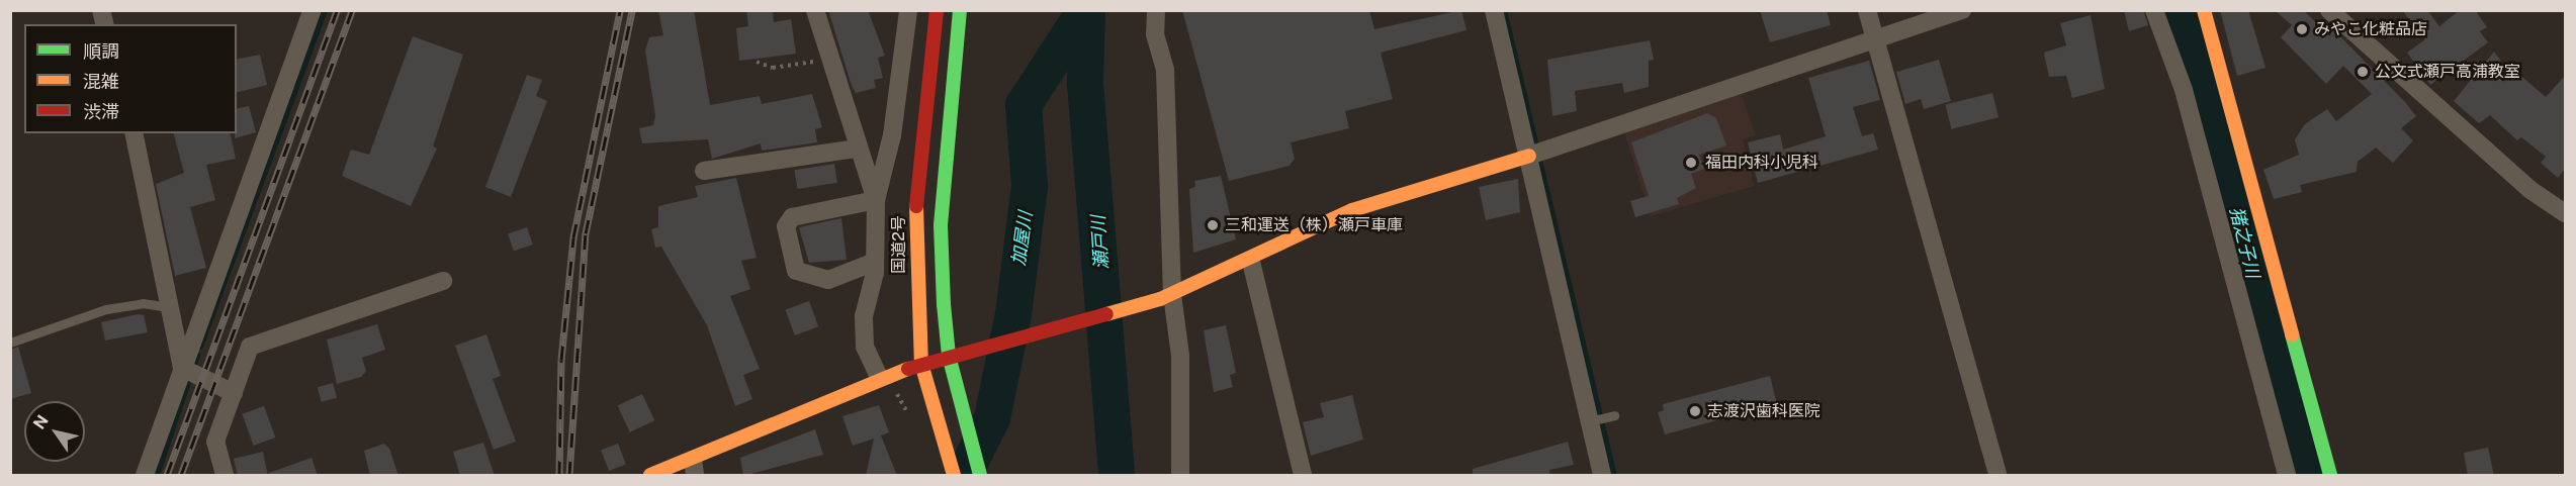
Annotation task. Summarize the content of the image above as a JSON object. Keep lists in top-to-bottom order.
{
  "streets": {
    "main road": ["国道2号"]
  },
  "water": ["加屋川", "瀬戸川", "猪之子川"],
  "places": [
    "みやこ化粧品店",
    "公文式瀬戸高浦教室",
    "福田内科小児科",
    "三和運送（株）瀬戸車庫",
    "志渡沢歯科医院"
  ],
  "legend": ["順調", "混雑", "渋滞"],
  "north": "top left"
}
